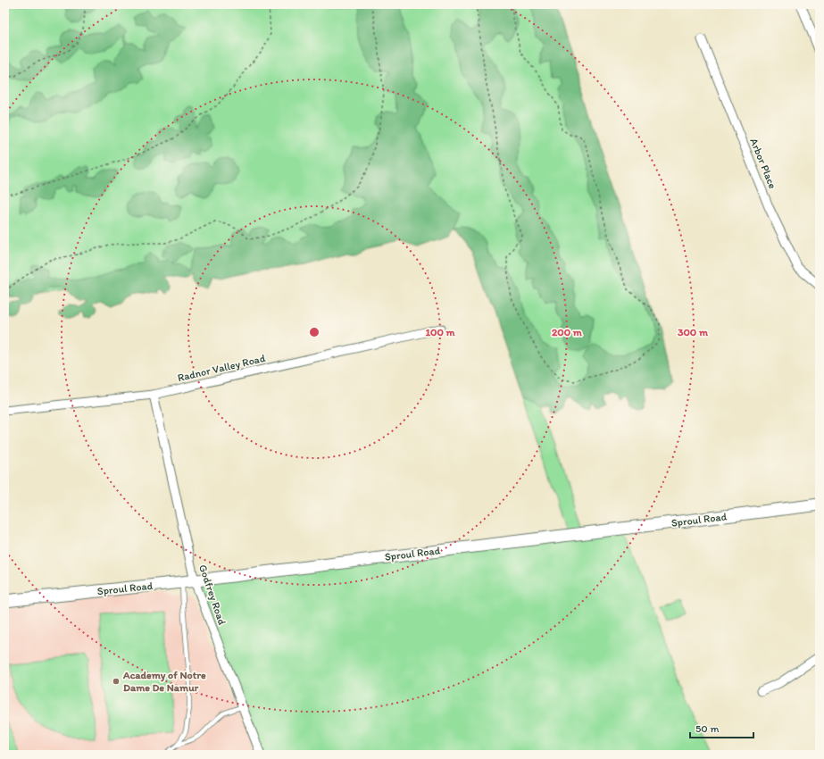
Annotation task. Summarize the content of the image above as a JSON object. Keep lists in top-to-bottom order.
{
  "streets": {
    "main road": ["Sproul Road"],
    "street": ["Arbor Place", "Radnor Valley Road", "Godfrey Road"]
  },
  "crossings": [
    ["Radnor Valley Road", "Godfrey Road"],
    ["Sproul Road", "Godfrey Road"]
  ],
  "places": ["Academy of Notre Dame De Namur"],
  "scale_bar": "50 m",
  "rings": ["100 m", "200 m", "300 m"]
}
